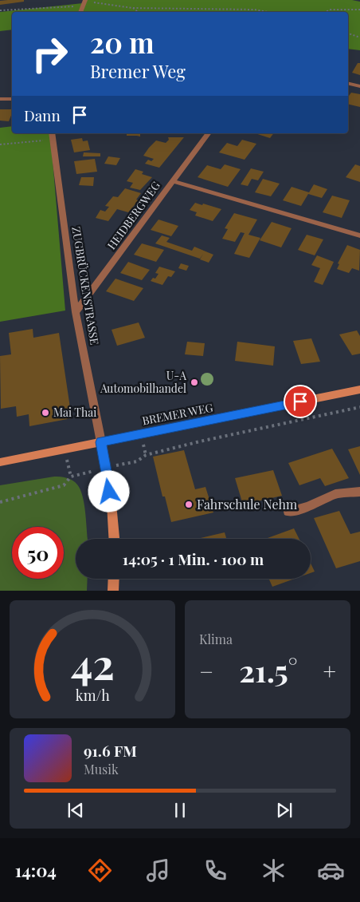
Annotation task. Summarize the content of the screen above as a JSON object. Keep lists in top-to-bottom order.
{
  "streets": {
    "main road": ["BREMER WEG"],
    "street": ["HEIDBERGWEG", "ZUGBRÜCKENSTRASSE"]
  },
  "crossings": [
    ["HEIDBERGWEG", "ZUGBRÜCKENSTRASSE"],
    ["ZUGBRÜCKENSTRASSE", "BREMER WEG"]
  ],
  "places": ["U-A Automobilhandel", "Mai Thai", "Fahrschule Nehm"],
  "page": {
    "turn": ["20 m", "Bremer Weg"],
    "then": "Dann",
    "limit": "50",
    "trip": "14:05 · 1 Min. · 100 m",
    "tile": "Klima",
    "heat": ["−", "21.5°", "+"],
    "song": ["91.6 FM", "Musik"],
    "tabs": "14:04",
    "gauge": ["42", "km/h"]
  }
}
